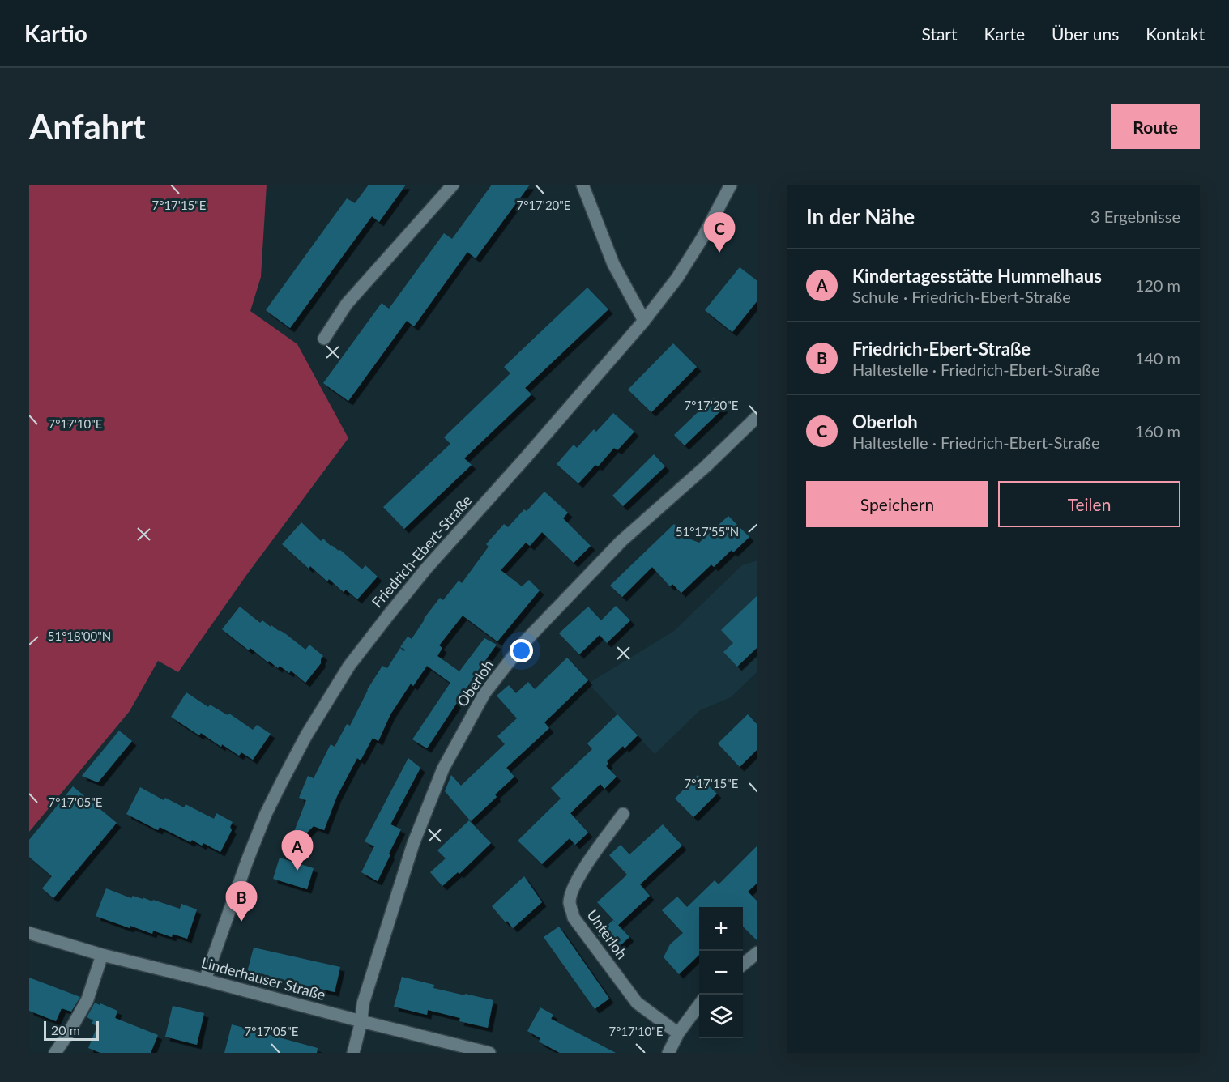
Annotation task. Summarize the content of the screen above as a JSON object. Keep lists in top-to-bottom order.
{
  "streets": {
    "street": [
      "Friedrich-Ebert-Straße",
      "Oberloh",
      "Unterloh",
      "Linderhauser Straße"
    ]
  },
  "crossings": [
    ["Friedrich-Ebert-Straße", "Linderhauser Straße"],
    ["Oberloh", "Linderhauser Straße"]
  ],
  "scale_bar": "20 m",
  "page": {
    "header": "Kartio",
    "nav": [
      "Start",
      "Karte",
      "Über uns",
      "Kontakt"
    ],
    "buttons": [
      "Route",
      ["Speichern", "Teilen"]
    ],
    "title": "Anfahrt",
    "heading": ["In der Nähe", "3 Ergebnisse"],
    "pins": ["C", "A", "B"],
    "list": [
      {
        "mark": "A",
        "name": "Kindertagesstätte Hummelhaus",
        "note": "Schule · Friedrich-Ebert-Straße",
        "value": "120 m"
      },
      {
        "mark": "B",
        "name": "Friedrich-Ebert-Straße",
        "note": "Haltestelle · Friedrich-Ebert-Straße",
        "value": "140 m"
      },
      {
        "mark": "C",
        "name": "Oberloh",
        "note": "Haltestelle · Friedrich-Ebert-Straße",
        "value": "160 m"
      }
    ],
    "map_buttons": ["+", "−"],
    "scale": "20 m"
  },
  "coordinates": [
    "7°17'15\"E",
    "7°17'20\"E",
    "7°17'10\"E",
    "51°17'55\"N",
    "51°18'00\"N",
    "7°17'05\"E"
  ]
}
